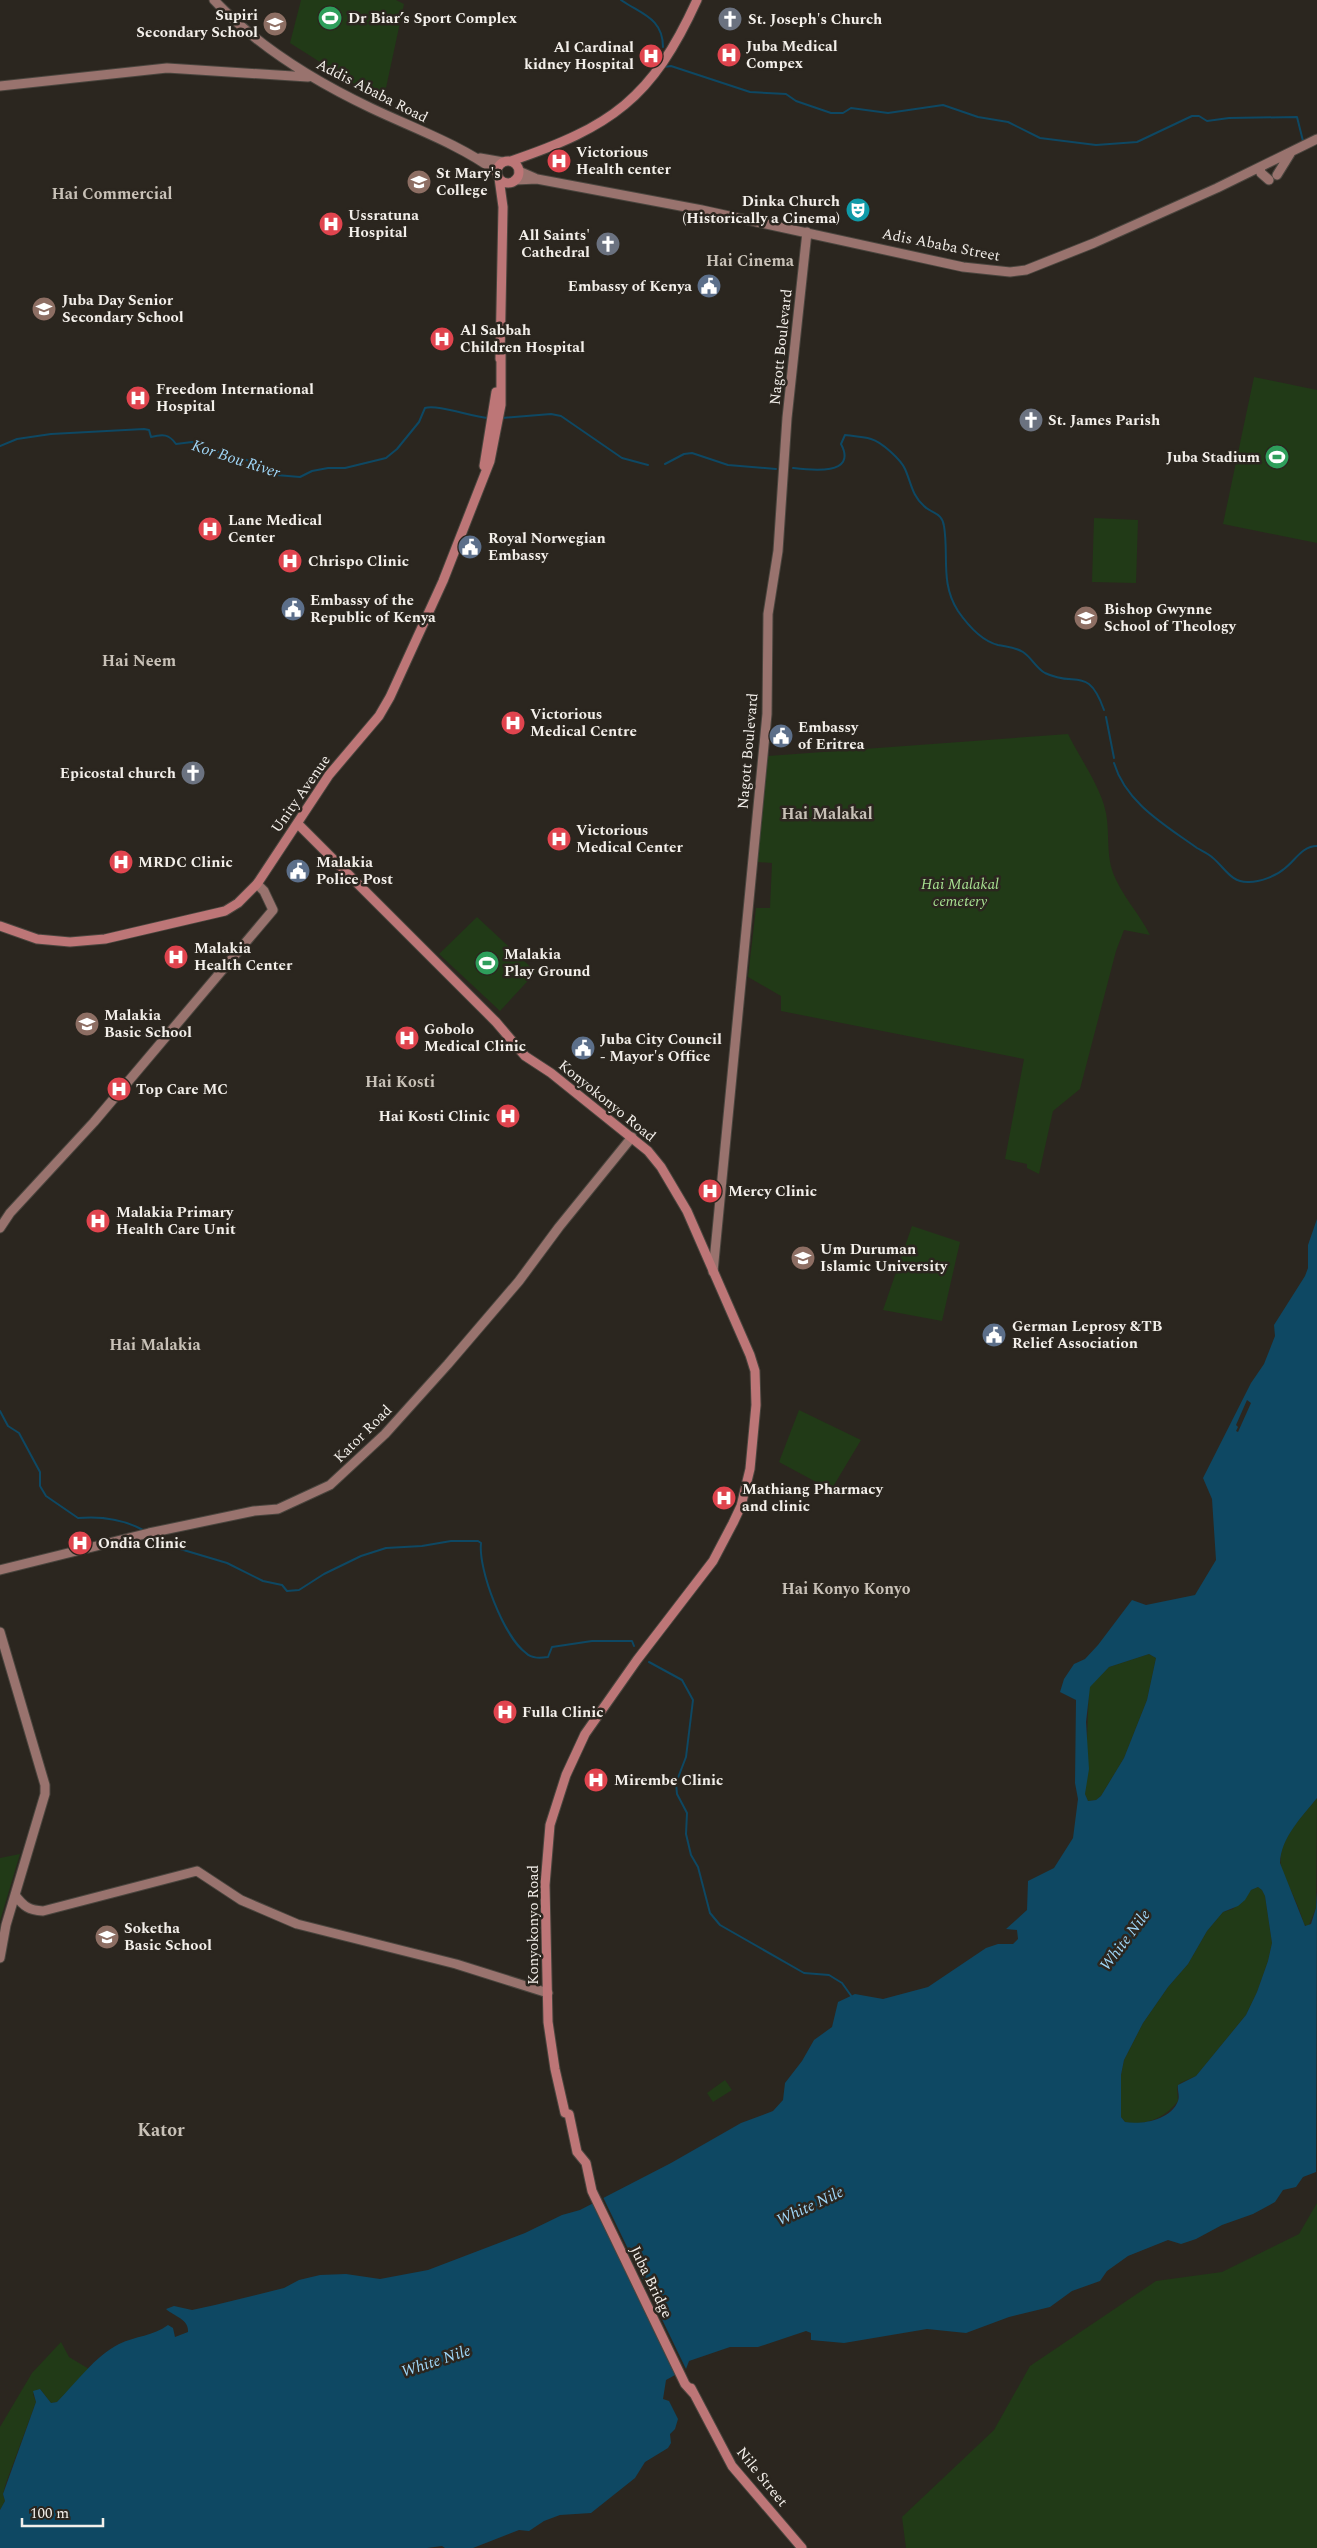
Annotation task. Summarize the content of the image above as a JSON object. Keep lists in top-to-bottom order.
{
  "streets": {
    "main road": [
      "Unity Avenue",
      "Konyokonyo Road",
      "Juba Bridge",
      "Nile Street"
    ],
    "street": [
      "Addis Ababa Road",
      "Adis Ababa Street",
      "Nagott Boulevard",
      "Kator Road"
    ]
  },
  "crossings": [
    ["Adis Ababa Street", "Nagott Boulevard"],
    ["Nagott Boulevard", "Konyokonyo Road"],
    ["Unity Avenue", "Konyokonyo Road"],
    ["Konyokonyo Road", "Kator Road"],
    ["Konyokonyo Road", "Juba Bridge"],
    ["Juba Bridge", "Nile Street"]
  ],
  "districts": [
    "Hai Commercial",
    "Hai Cinema",
    "Hai Neem",
    "Hai Malakal",
    "Hai Kosti",
    "Hai Malakia",
    "Hai Konyo Konyo",
    "Kator"
  ],
  "water": ["Kor Bou River", "White Nile"],
  "parks": ["Hai Malakal cemetery"],
  "places": {
    "sports": ["Dr Biar’s Sport Complex", "Juba Stadium", "Malakia Play Ground"],
    "church": [
      "St. Joseph's Church",
      "All Saints' Cathedral",
      "St. James Parish",
      "Epicostal church"
    ],
    "school or university": [
      "Supiri Secondary School",
      "St Mary's College",
      "Juba Day Senior Secondary School",
      "Bishop Gwynne School of Theology",
      "Malakia Basic School",
      "Um Duruman Islamic University",
      "Soketha Basic School"
    ],
    "hospital": [
      "Juba Medical Compex",
      "Al Cardinal kidney Hospital",
      "Victorious Health center",
      "Ussratuna Hospital",
      "Al Sabbah Children Hospital",
      "Freedom International Hospital",
      "Lane Medical Center",
      "Chrispo Clinic",
      "Victorious Medical Centre",
      "Victorious Medical Center",
      "MRDC Clinic",
      "Malakia Health Center",
      "Gobolo Medical Clinic",
      "Top Care MC",
      "Hai Kosti Clinic",
      "Mercy Clinic",
      "Malakia Primary Health Care Unit",
      "Mathiang Pharmacy and clinic",
      "Ondia Clinic",
      "Fulla Clinic",
      "Mirembe Clinic"
    ],
    "theatre": ["Dinka Church (Historically a Cinema)"],
    "public building": [
      "Embassy of Kenya",
      "Royal Norwegian Embassy",
      "Embassy of the Republic of Kenya",
      "Embassy of Eritrea",
      "Malakia Police Post",
      "Juba City Council - Mayor's Office",
      "German Leprosy &TB Relief Association"
    ]
  },
  "scale_bar": "100 m"
}
